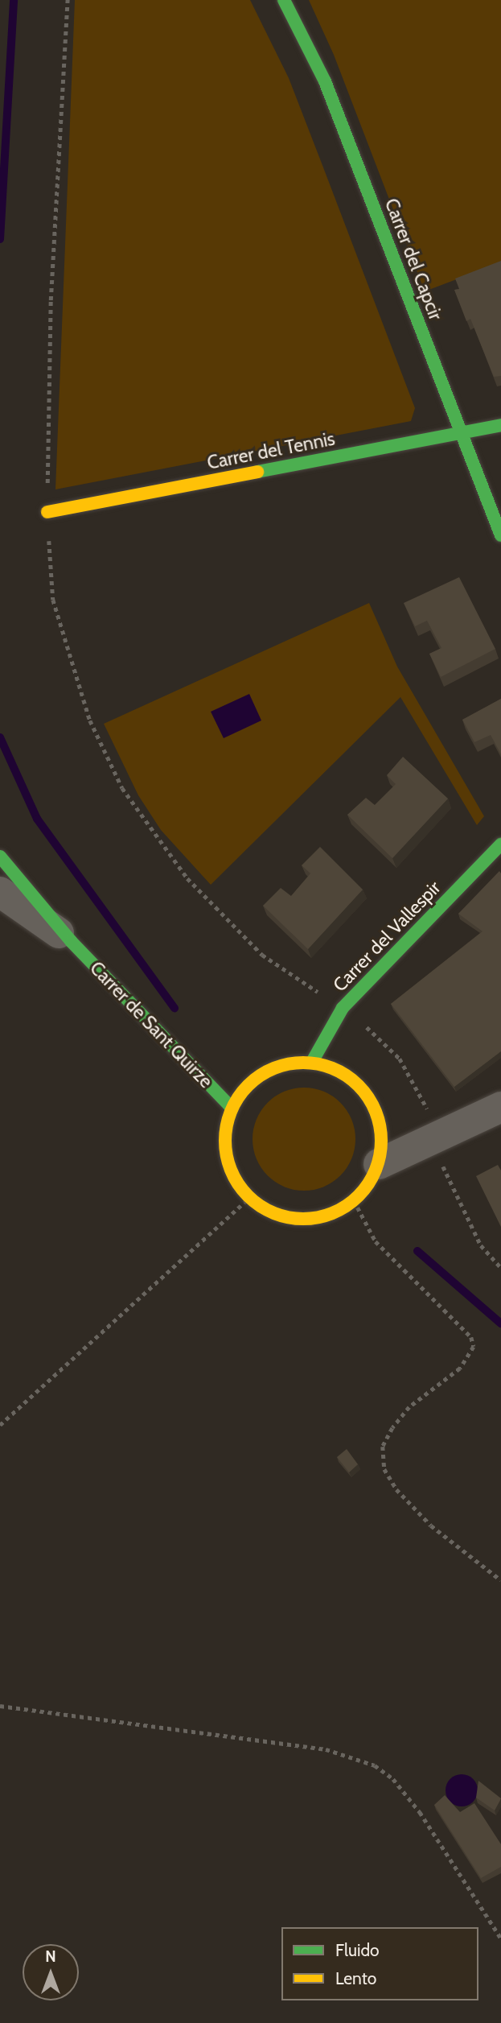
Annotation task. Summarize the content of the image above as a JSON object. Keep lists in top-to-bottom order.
{
  "streets": {
    "street": [
      "Carrer del Capcir",
      "Carrer del Tennis",
      "Carrer del Vallespir",
      "Carrer de Sant Quirze"
    ]
  },
  "crossings": [
    ["Carrer del Capcir", "Carrer del Tennis"],
    ["Carrer del Vallespir", "Carrer de Sant Quirze"]
  ],
  "legend": ["Fluido", "Lento"],
  "north": "top"
}
